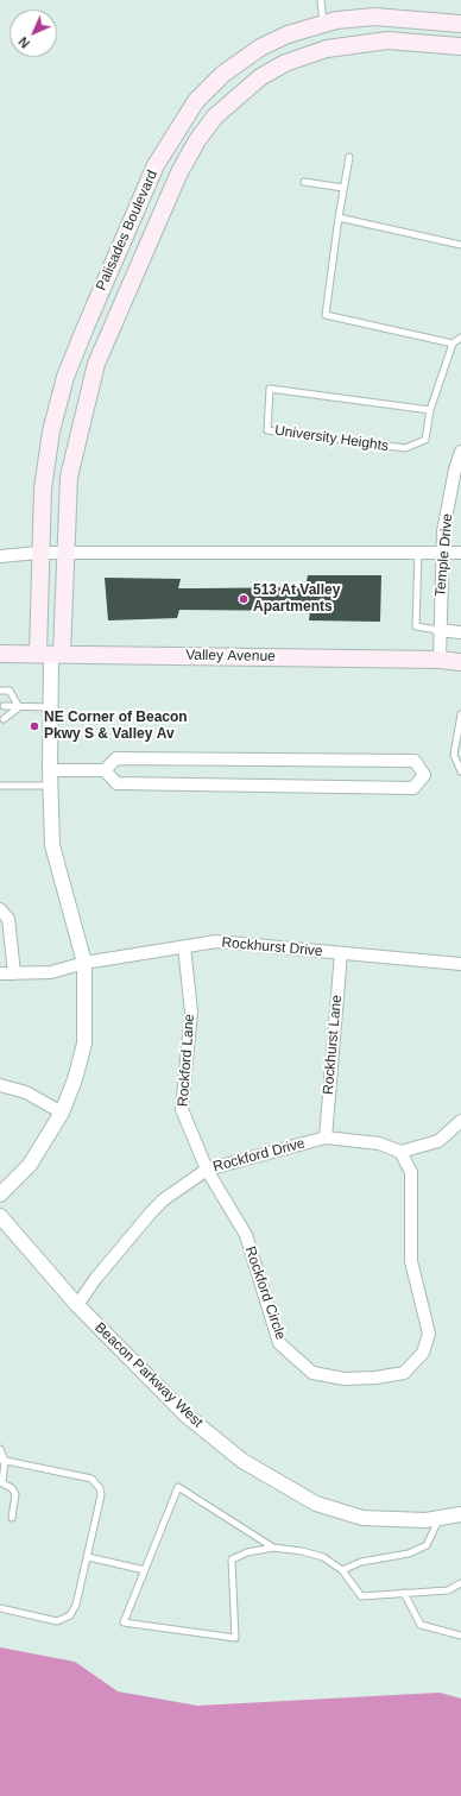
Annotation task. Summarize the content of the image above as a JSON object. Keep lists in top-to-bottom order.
{
  "streets": {
    "main road": ["Palisades Boulevard", "Valley Avenue"],
    "street": [
      "Temple Drive",
      "Rockhurst Drive",
      "Rockhurst Lane",
      "Rockford Lane",
      "Rockford Drive",
      "Rockford Circle",
      "Beacon Parkway West"
    ],
    "lane": ["University Heights"]
  },
  "crossings": [
    ["Palisades Boulevard", "Valley Avenue"],
    ["Temple Drive", "Valley Avenue"],
    ["Rockhurst Drive", "Rockhurst Lane"],
    ["Rockhurst Drive", "Rockford Lane"],
    ["Rockhurst Lane", "Rockford Drive"],
    ["Rockford Lane", "Rockford Drive"],
    ["Rockford Lane", "Rockford Circle"],
    ["Rockford Drive", "Rockford Circle"],
    ["Rockford Drive", "Beacon Parkway West"]
  ],
  "places": ["513 At Valley Apartments", "NE Corner of Beacon Pkwy S & Valley Av"],
  "north": "bottom left"
}
